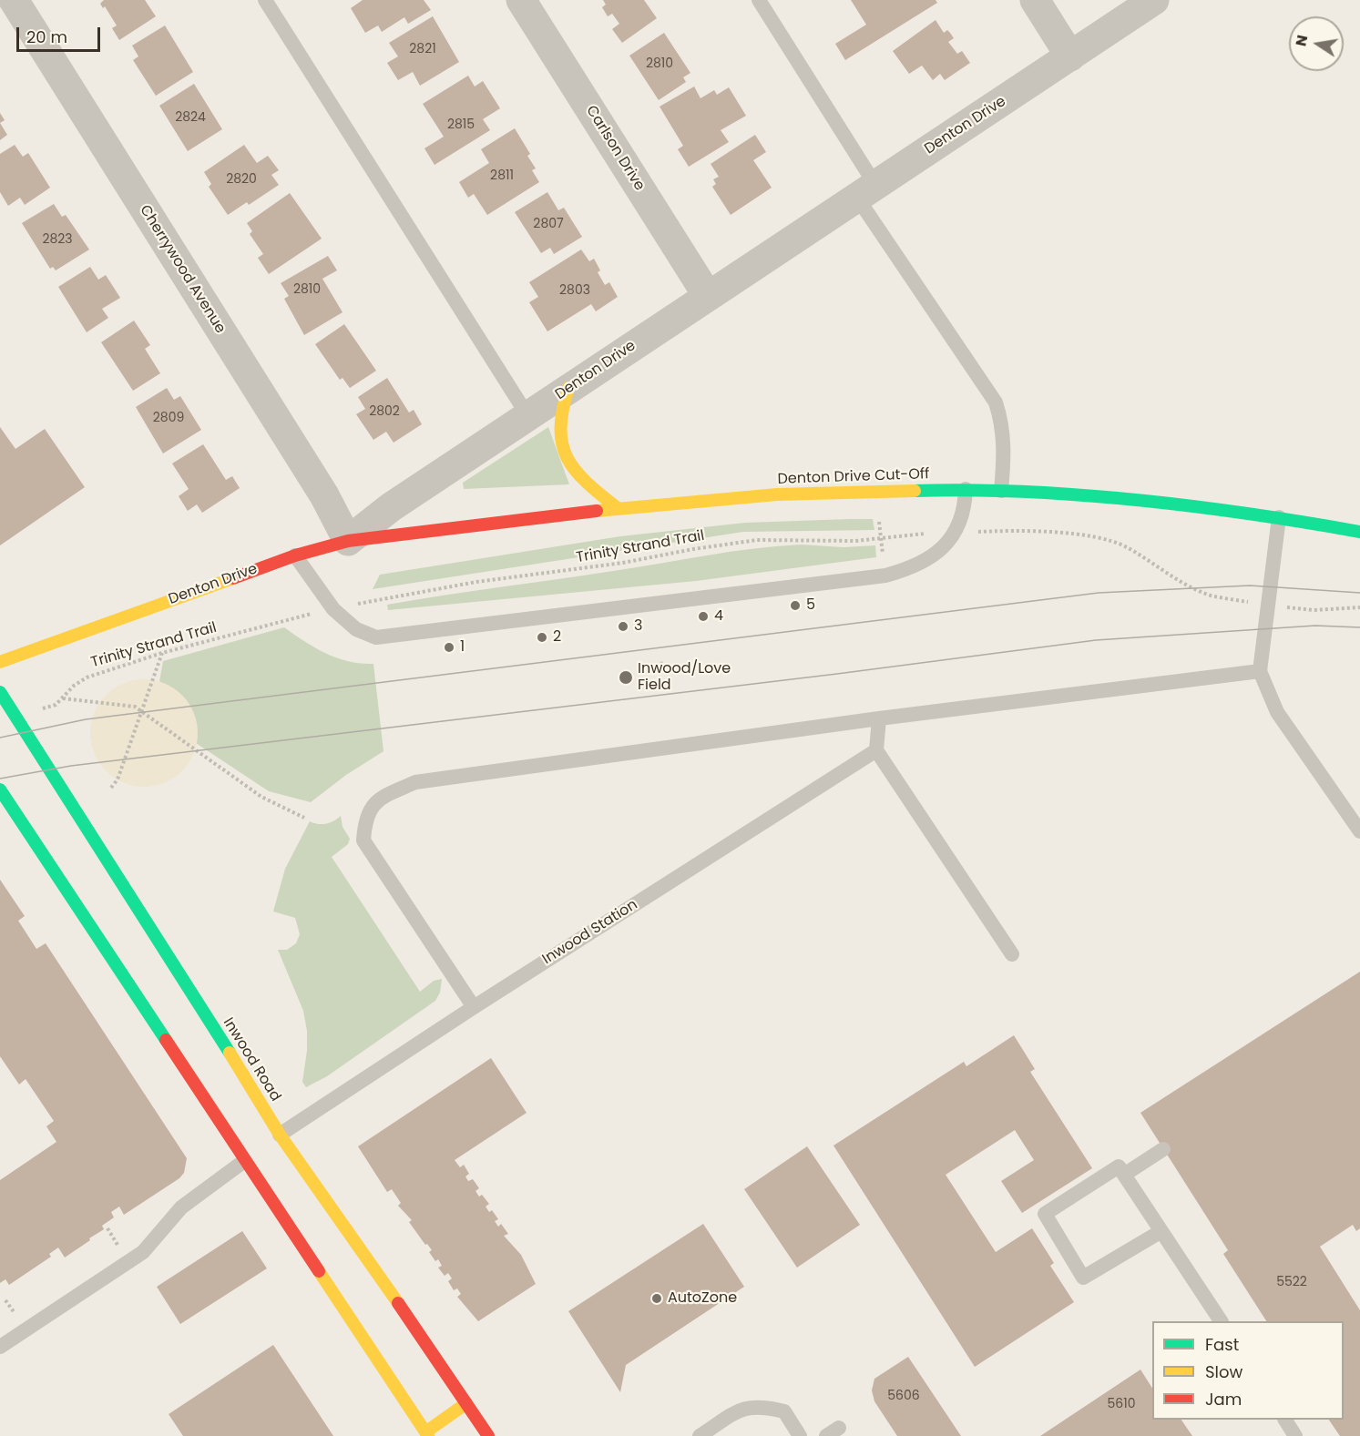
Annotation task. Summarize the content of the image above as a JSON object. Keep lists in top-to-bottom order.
{
  "streets": {
    "main road": ["Denton Drive", "Denton Drive Cut-Off", "Inwood Road"],
    "street": ["Carlson Drive", "Cherrywood Avenue"],
    "lane": ["Inwood Station"],
    "path": ["Trinity Strand Trail"]
  },
  "crossings": [
    ["Denton Drive", "Carlson Drive"],
    ["Denton Drive", "Cherrywood Avenue"],
    ["Denton Drive", "Denton Drive Cut-Off"],
    ["Cherrywood Avenue", "Denton Drive Cut-Off"],
    ["Inwood Station", "Inwood Road"]
  ],
  "places": [
    "5",
    "4",
    "3",
    "2",
    "1",
    "Inwood/Love Field",
    "AutoZone"
  ],
  "house_numbers": [
    "2821",
    "2810",
    "2824",
    "2815",
    "2811",
    "2820",
    "2807",
    "2823",
    "2810",
    "2803",
    "2802",
    "2809",
    "5522",
    "5606",
    "5610"
  ],
  "legend": ["Fast", "Slow", "Jam"],
  "scale_bar": "20 m",
  "north": "left"
}
